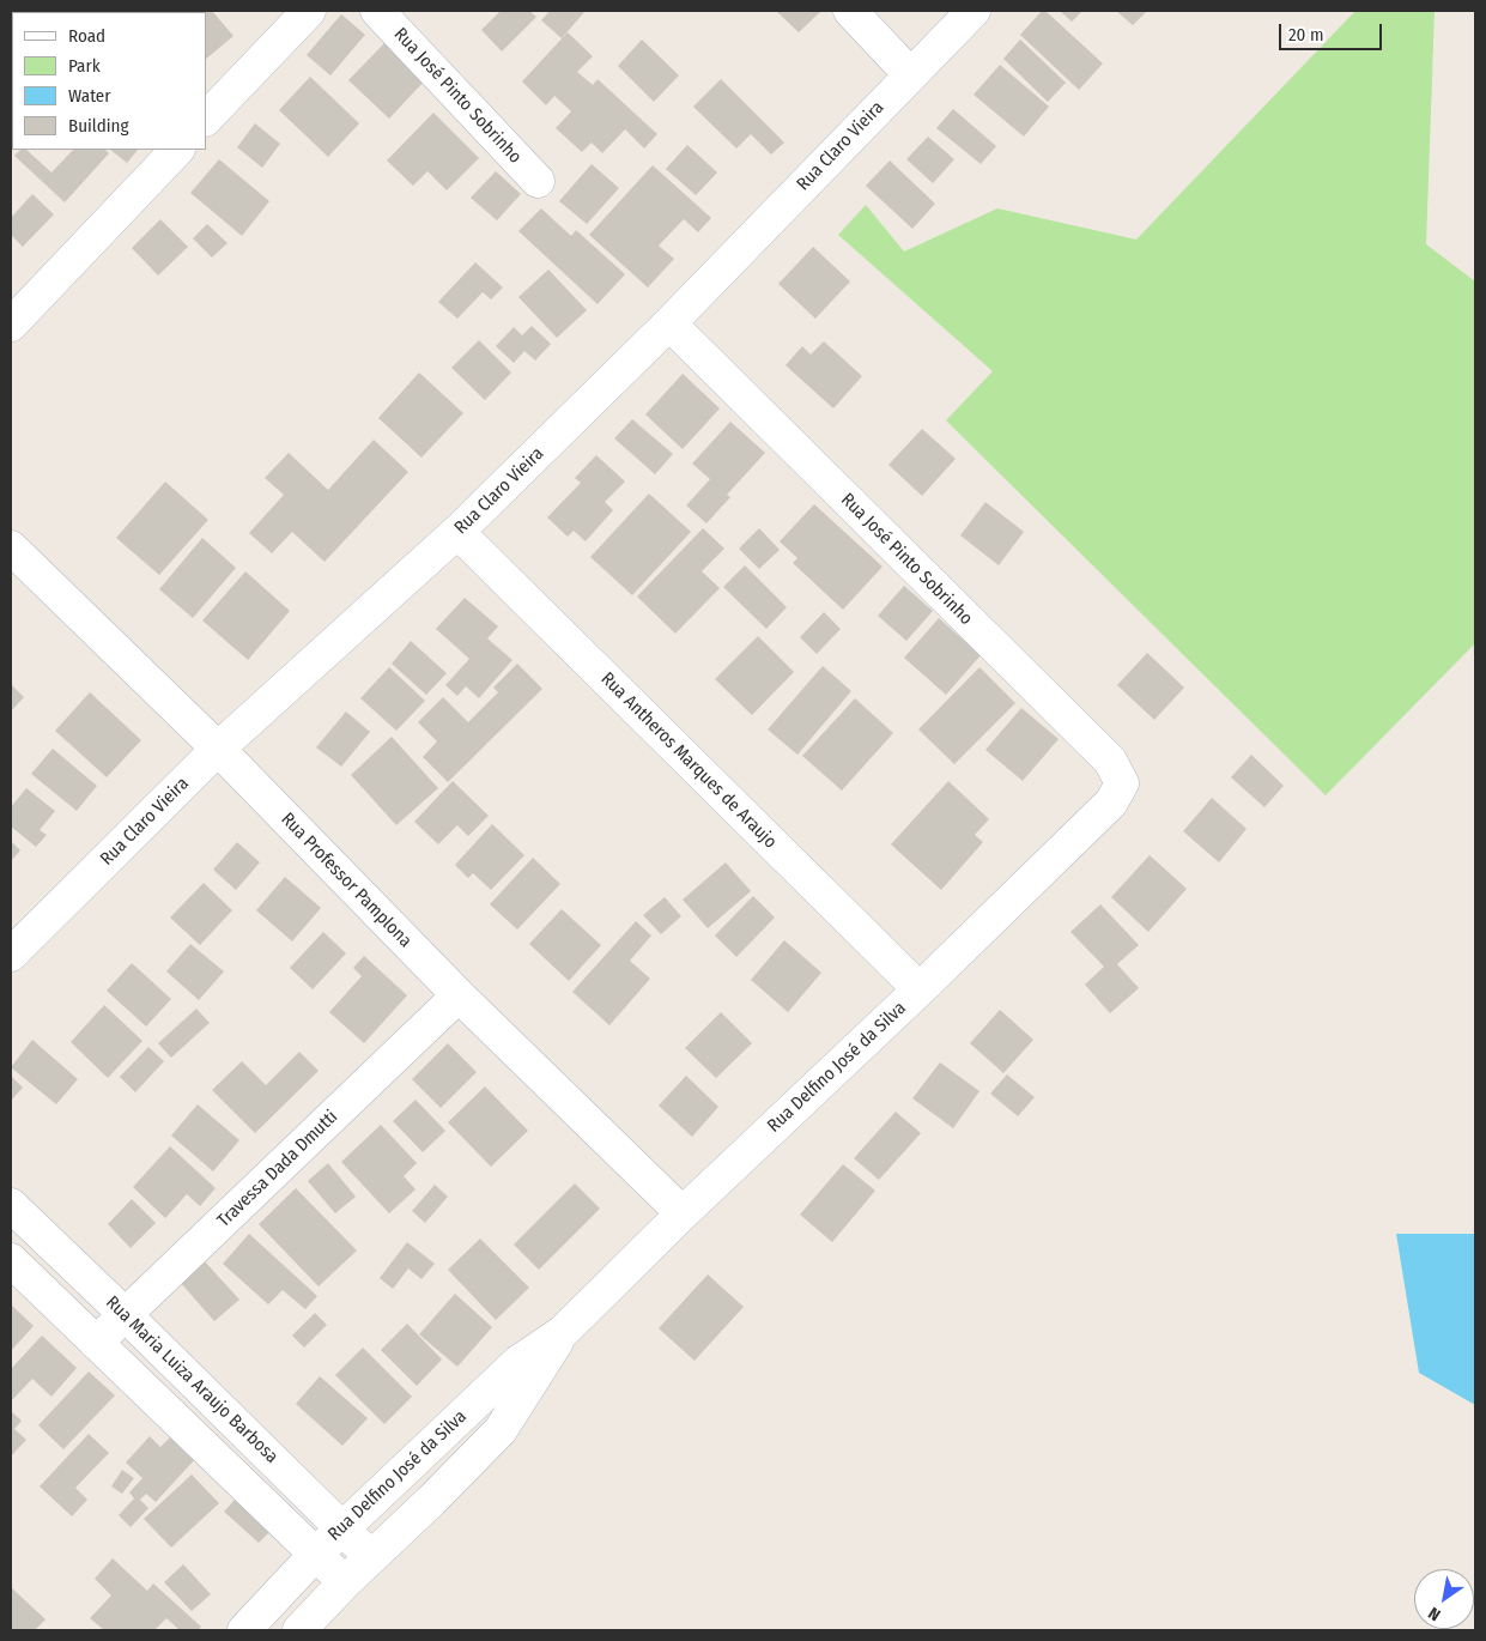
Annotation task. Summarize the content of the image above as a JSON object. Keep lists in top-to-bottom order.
{
  "streets": {
    "street": [
      "Rua José Pinto Sobrinho",
      "Rua Claro Vieira",
      "Rua Antheros Marques de Araujo",
      "Rua Professor Pamplona",
      "Rua Delfino José da Silva",
      "Travessa Dada Dmutti",
      "Rua Maria Luiza Araujo Barbosa"
    ]
  },
  "crossings": [
    ["Rua José Pinto Sobrinho", "Rua Claro Vieira"],
    ["Rua José Pinto Sobrinho", "Rua Delfino José da Silva"],
    ["Rua Claro Vieira", "Rua Antheros Marques de Araujo"],
    ["Rua Claro Vieira", "Rua Professor Pamplona"],
    ["Rua Antheros Marques de Araujo", "Rua Delfino José da Silva"],
    ["Rua Professor Pamplona", "Rua Delfino José da Silva"],
    ["Rua Professor Pamplona", "Travessa Dada Dmutti"],
    ["Rua Delfino José da Silva", "Rua Maria Luiza Araujo Barbosa"],
    ["Travessa Dada Dmutti", "Rua Maria Luiza Araujo Barbosa"]
  ],
  "legend": [
    "Road",
    "Park",
    "Water",
    "Building"
  ],
  "scale_bar": "20 m",
  "north": "bottom left"
}
